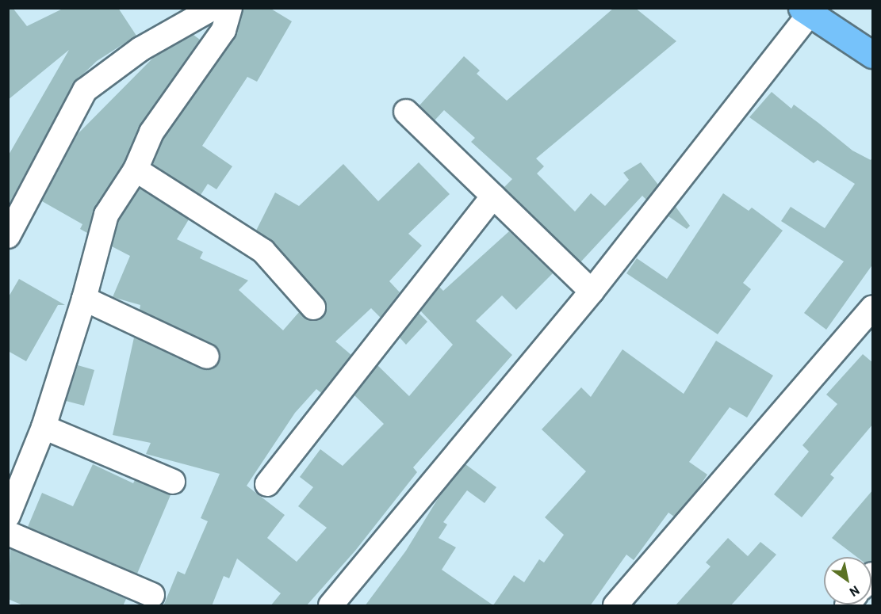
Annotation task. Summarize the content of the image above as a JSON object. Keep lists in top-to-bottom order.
{
  "north": "bottom right"
}
